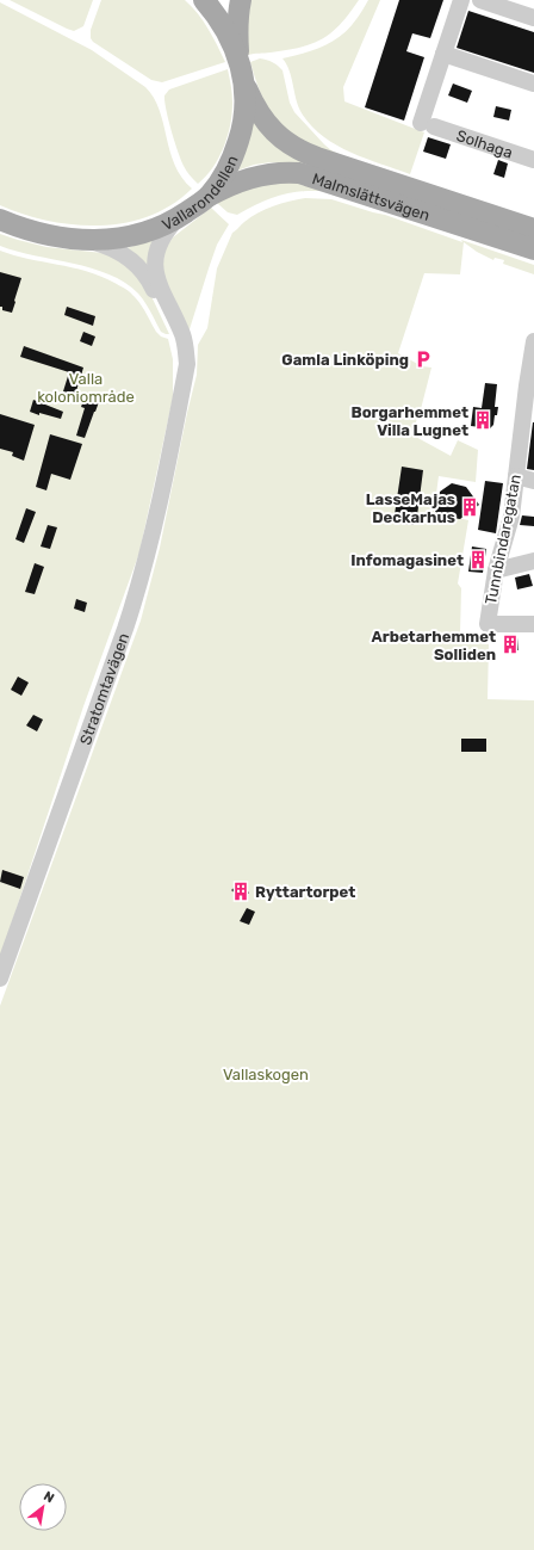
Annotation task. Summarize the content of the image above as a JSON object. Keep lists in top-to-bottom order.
{
  "streets": {
    "main road": ["Vallarondellen", "Malmslättsvägen"],
    "street": ["Solhaga", "Tunnbindaregatan", "Stratomtavägen"]
  },
  "crossings": [
    ["Vallarondellen", "Malmslättsvägen"],
    ["Vallarondellen", "Stratomtavägen"]
  ],
  "parks": ["Valla koloniområde", "Vallaskogen"],
  "places": {
    "parking": ["Gamla Linköping"],
    "building": [
      "Borgarhemmet Villa Lugnet",
      "LasseMajas Deckarhus",
      "Infomagasinet",
      "Arbetarhemmet Solliden",
      "Ryttartorpet"
    ]
  },
  "north": "top right"
}
